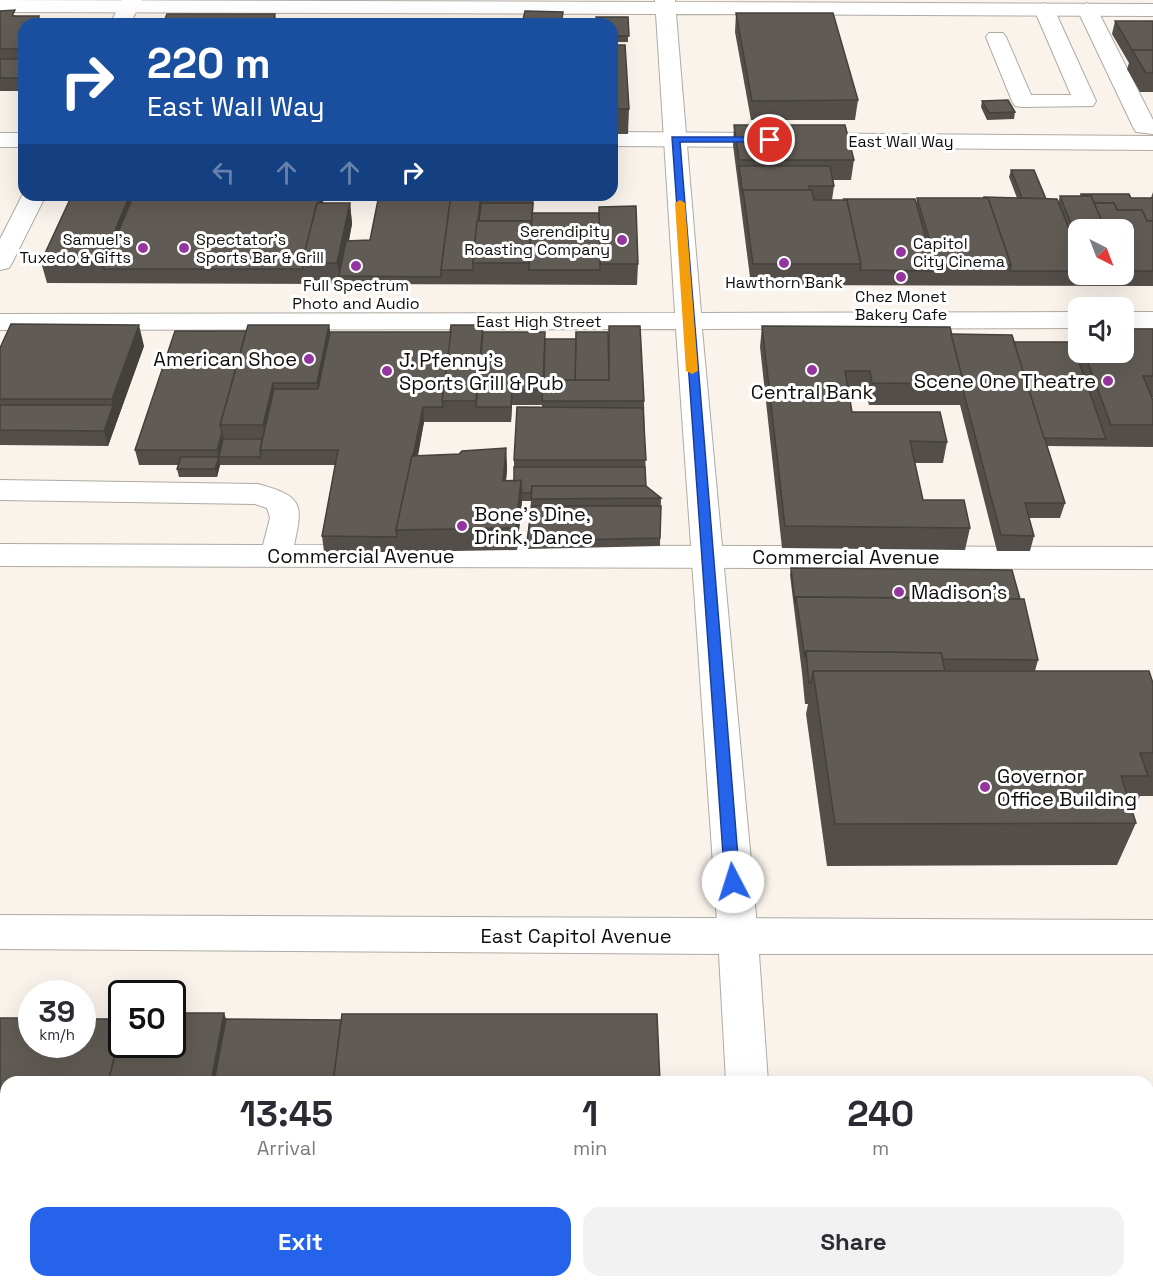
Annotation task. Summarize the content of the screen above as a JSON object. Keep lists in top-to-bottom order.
{
  "streets": {
    "main road": [
      "East Wall Way",
      "East High Street",
      "Commercial Avenue",
      "East Capitol Avenue"
    ]
  },
  "places": [
    "Serendipity Roasting Company",
    "Samuel's Tuxedo & Gifts",
    "Spectator's Sports Bar & Grill",
    "Capitol City Cinema",
    "Hawthorn Bank",
    "Full Spectrum Photo and Audio",
    "Chez Monet Bakery Cafe",
    "American Shoe",
    "Central Bank",
    "J. Pfenny's Sports Grill & Pub",
    "Scene One Theatre",
    "Bone's Dine, Drink, Dance",
    "Madison's",
    "Governor Office Building"
  ],
  "north": "bottom right",
  "page": {
    "turn": ["220 m", "East Wall Way"],
    "speed": "39 km/h",
    "limit": "50",
    "eta": [
      "13:45",
      "Arrival",
      "1",
      "min",
      "240",
      "m"
    ],
    "buttons": ["Exit", "Share"]
  }
}
